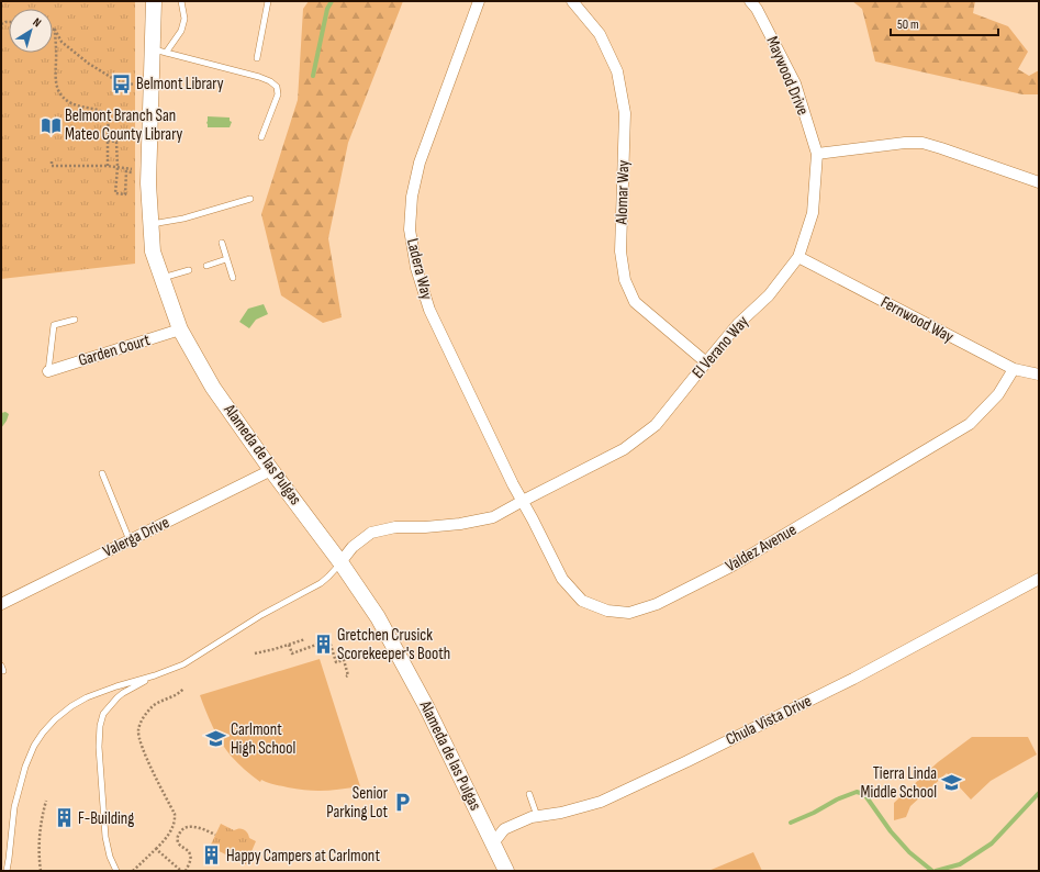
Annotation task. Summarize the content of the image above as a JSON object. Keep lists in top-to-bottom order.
{
  "streets": {
    "main road": ["Alameda de las Pulgas"],
    "street": [
      "Maywood Drive",
      "Alomar Way",
      "Ladera Way",
      "Fernwood Way",
      "El Verano Way",
      "Garden Court",
      "Valerga Drive",
      "Valdez Avenue",
      "Chula Vista Drive"
    ]
  },
  "crossings": [
    ["Maywood Drive", "El Verano Way"],
    ["Alomar Way", "El Verano Way"],
    ["Ladera Way", "El Verano Way"],
    ["Ladera Way", "Valdez Avenue"],
    ["Fernwood Way", "El Verano Way"],
    ["Fernwood Way", "Valdez Avenue"],
    ["El Verano Way", "Alameda de las Pulgas"],
    ["El Verano Way", "Valdez Avenue"],
    ["Garden Court", "Alameda de las Pulgas"],
    ["Alameda de las Pulgas", "Valerga Drive"],
    ["Alameda de las Pulgas", "Chula Vista Drive"]
  ],
  "places": {
    "bus stop": ["Belmont Library"],
    "library": ["Belmont Branch San Mateo County Library"],
    "building": ["Gretchen Crusick Scorekeeper's Booth", "F-Building", "Happy Campers at Carlmont"],
    "school or university": ["Carlmont High School", "Tierra Linda Middle School"],
    "parking": ["Senior Parking Lot"]
  },
  "scale_bar": "50 m",
  "north": "top right"
}
